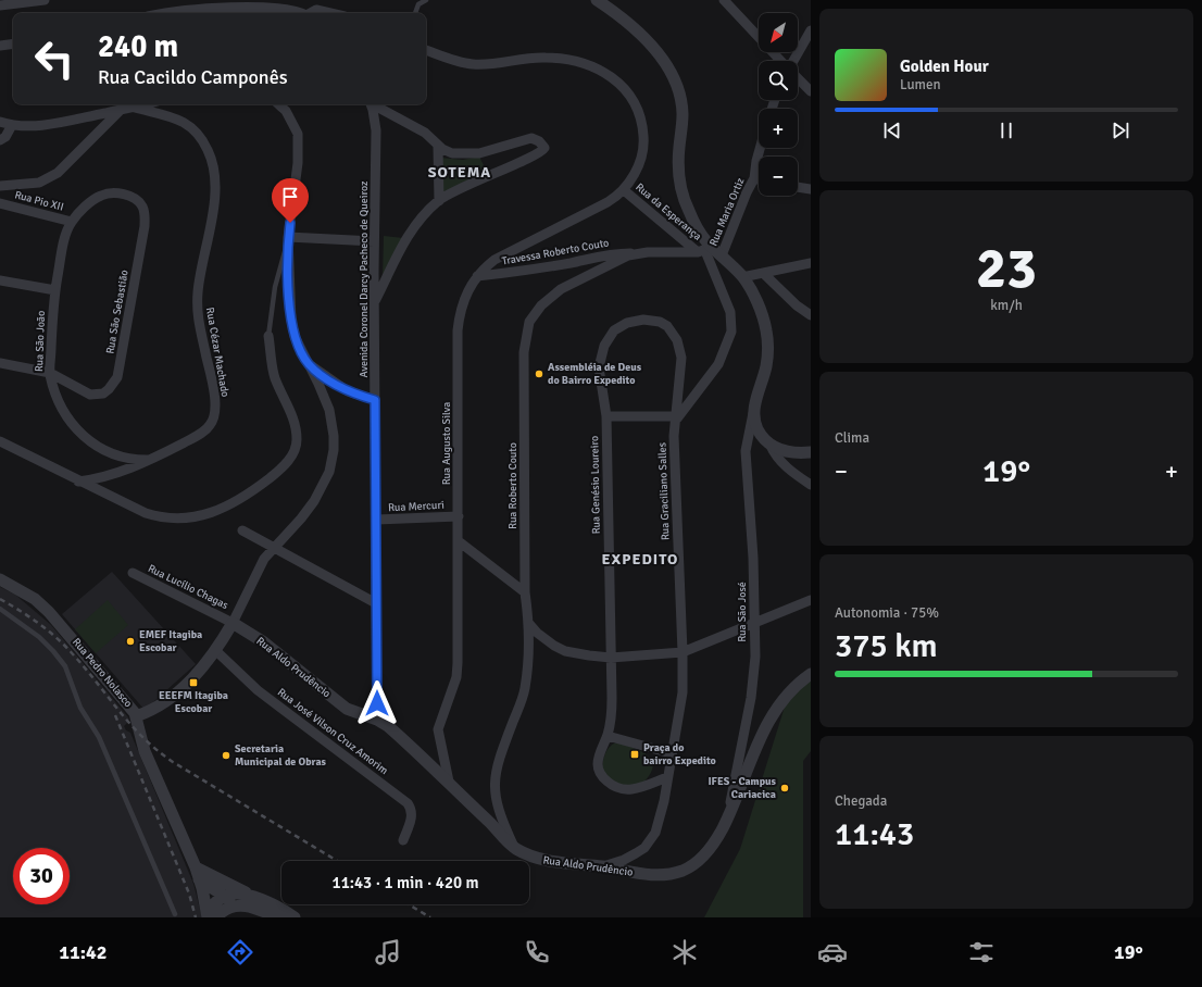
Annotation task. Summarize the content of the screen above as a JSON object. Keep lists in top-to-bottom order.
{
  "streets": {
    "street": [
      "Rua Pio XII",
      "Rua da Esperança",
      "Rua Maria Ortiz",
      "Travessa Roberto Couto",
      "Avenida Coronel Darcy Pacheco de Queiroz",
      "Rua São Sebastião",
      "Rua São João",
      "Rua Cézar Machado",
      "Rua Augusto Silva",
      "Rua Genésio Loureiro",
      "Rua Roberto Couto",
      "Rua Graciliano Salles",
      "Rua Mercuri",
      "Rua Lucílio Chagas",
      "Rua São José",
      "Rua Aldo Prudêncio",
      "Rua Pedro Nolasco",
      "Rua José Vilson Cruz Amorim"
    ]
  },
  "crossings": [
    ["Rua Pio XII", "Rua São Sebastião"],
    ["Rua Pio XII", "Rua São João"],
    ["Rua da Esperança", "Rua Augusto Silva"],
    ["Rua da Esperança", "Rua Roberto Couto"],
    ["Travessa Roberto Couto", "Rua Augusto Silva"],
    ["Travessa Roberto Couto", "Rua Roberto Couto"],
    ["Avenida Coronel Darcy Pacheco de Queiroz", "Rua Mercuri"],
    ["Avenida Coronel Darcy Pacheco de Queiroz", "Rua Aldo Prudêncio"],
    ["Rua São Sebastião", "Rua São João"],
    ["Rua São João", "Rua Cézar Machado"],
    ["Rua Augusto Silva", "Rua Mercuri"],
    ["Rua Augusto Silva", "Rua Aldo Prudêncio"],
    ["Rua Genésio Loureiro", "Rua Graciliano Salles"],
    ["Rua Roberto Couto", "Rua Aldo Prudêncio"],
    ["Rua Graciliano Salles", "Rua Aldo Prudêncio"],
    ["Rua Lucílio Chagas", "Rua Aldo Prudêncio"],
    ["Rua São José", "Rua Aldo Prudêncio"]
  ],
  "districts": ["SOTEMA", "EXPEDITO"],
  "places": {
    "other": [
      "Assembléia de Deus do Bairro Expedito",
      "EMEF Itagiba Escobar",
      "Secretaria Municipal de Obras",
      "IFES - Campus Cariacica"
    ],
    "transit": ["EEEFM Itagiba Escobar", "Praça do bairro Expedito"]
  },
  "north": "bottom left",
  "page": {
    "map_buttons": ["+", "−"],
    "turn": ["240 m", "Rua Cacildo Camponês"],
    "song": ["Golden Hour", "Lumen"],
    "tile": [
      ["23", "km/h"],
      "Clima",
      ["Autonomia · 75%", "375 km"],
      ["Chegada", "11:43"]
    ],
    "heat": ["−", "19°", "+"],
    "limit": "30",
    "trip": "11:43 · 1 min · 420 m",
    "tabs": ["11:42", "19°"]
  }
}
